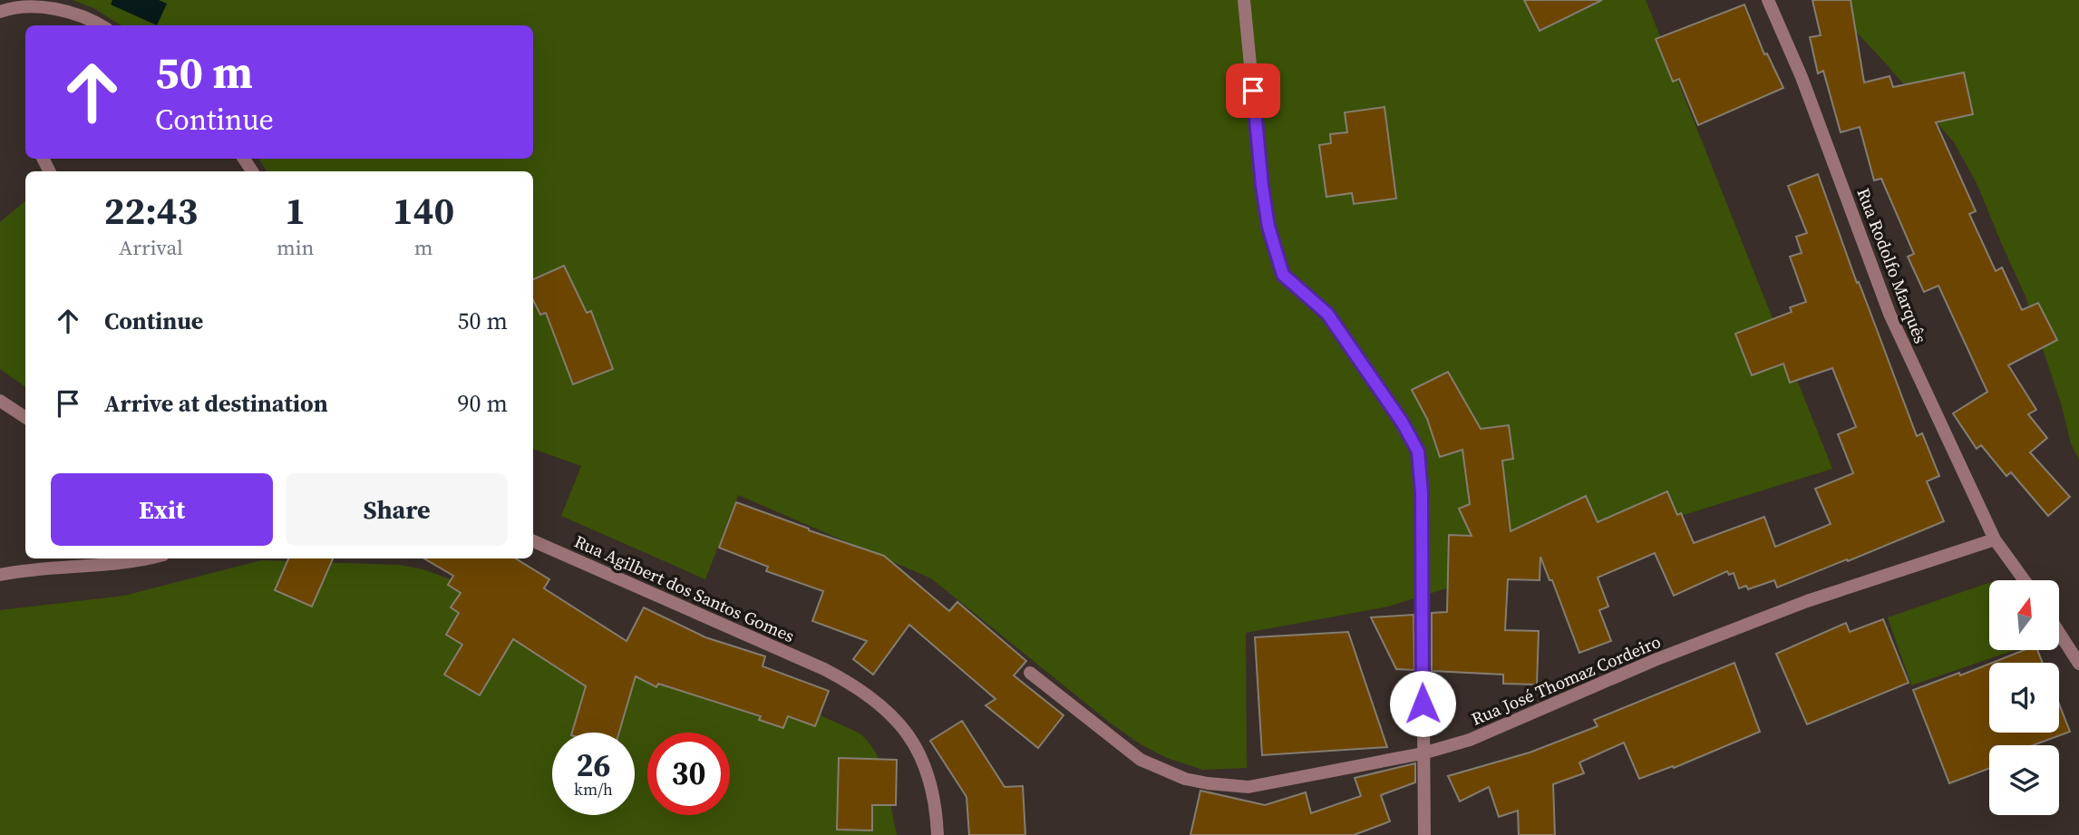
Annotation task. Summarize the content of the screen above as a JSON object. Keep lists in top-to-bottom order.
{
  "streets": {
    "street": ["Rua Rodolfo Marquês", "Rua Agilbert dos Santos Gomes", "Rua José Thomaz Cordeiro"]
  },
  "crossings": [
    ["Rua Rodolfo Marquês", "Rua José Thomaz Cordeiro"]
  ],
  "north": "top",
  "page": {
    "turn": ["50 m", "Continue"],
    "eta": [
      "22:43",
      "Arrival",
      "1",
      "min",
      "140",
      "m"
    ],
    "list": [
      {
        "name": "Continue",
        "value": "50 m"
      },
      {
        "name": "Arrive at destination",
        "value": "90 m"
      }
    ],
    "buttons": ["Exit", "Share"],
    "speed": "26 km/h",
    "limit": "30"
  }
}
